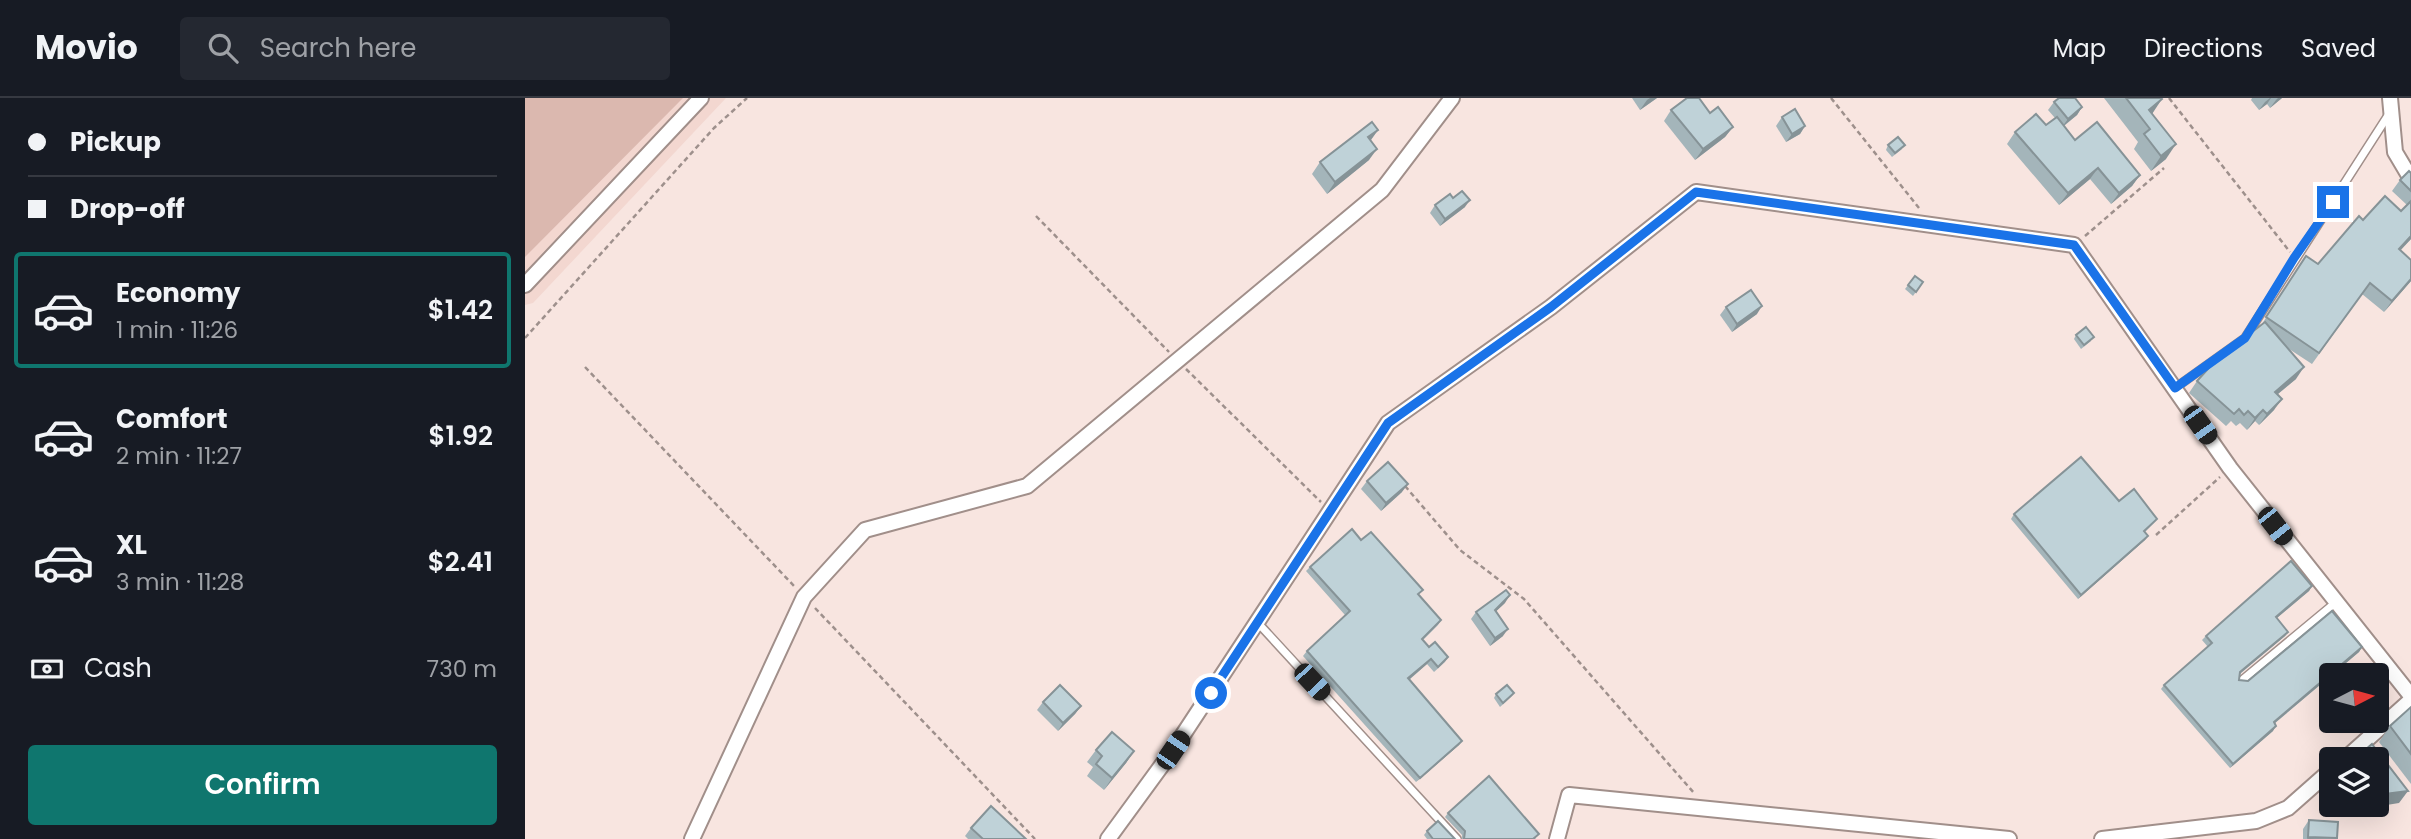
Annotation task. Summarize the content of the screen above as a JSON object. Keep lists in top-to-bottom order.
{
  "north": "right",
  "page": {
    "header": "Movio",
    "search": "Search here",
    "nav": ["Map", "Directions", "Saved"],
    "banner": ["Pickup", "Drop-off"],
    "list": [
      {
        "name": "Economy",
        "note": "1 min · 11:26",
        "value": "$1.42"
      },
      {
        "name": "Comfort",
        "note": "2 min · 11:27",
        "value": "$1.92"
      },
      {
        "name": "XL",
        "note": "3 min · 11:28",
        "value": "$2.41"
      }
    ],
    "pay": ["Cash", "730 m"],
    "buttons": "Confirm"
  }
}
